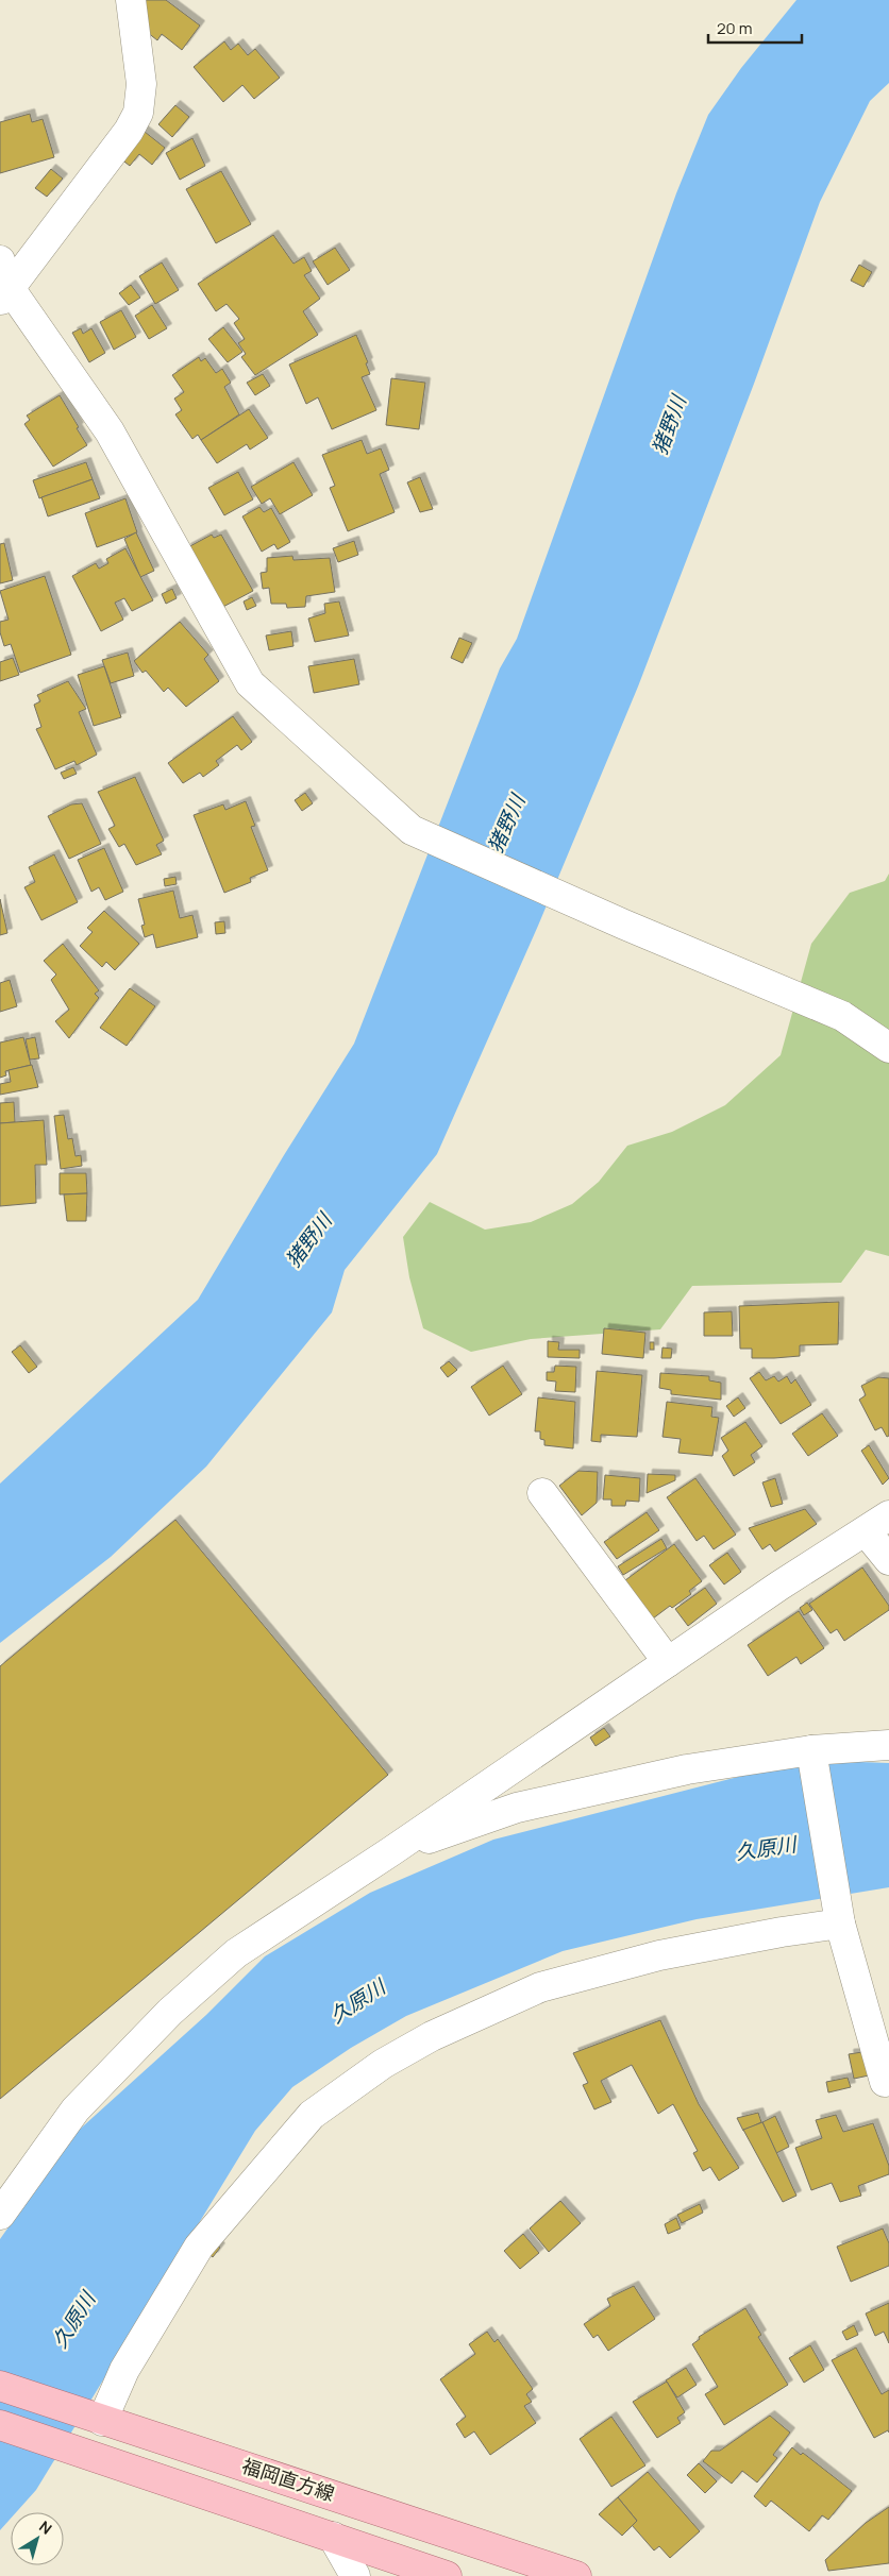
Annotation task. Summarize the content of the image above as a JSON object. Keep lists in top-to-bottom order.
{
  "streets": {
    "main road": ["福岡直方線"]
  },
  "water": ["猪野川", "久原川"],
  "scale_bar": "20 m",
  "north": "top right"
}
